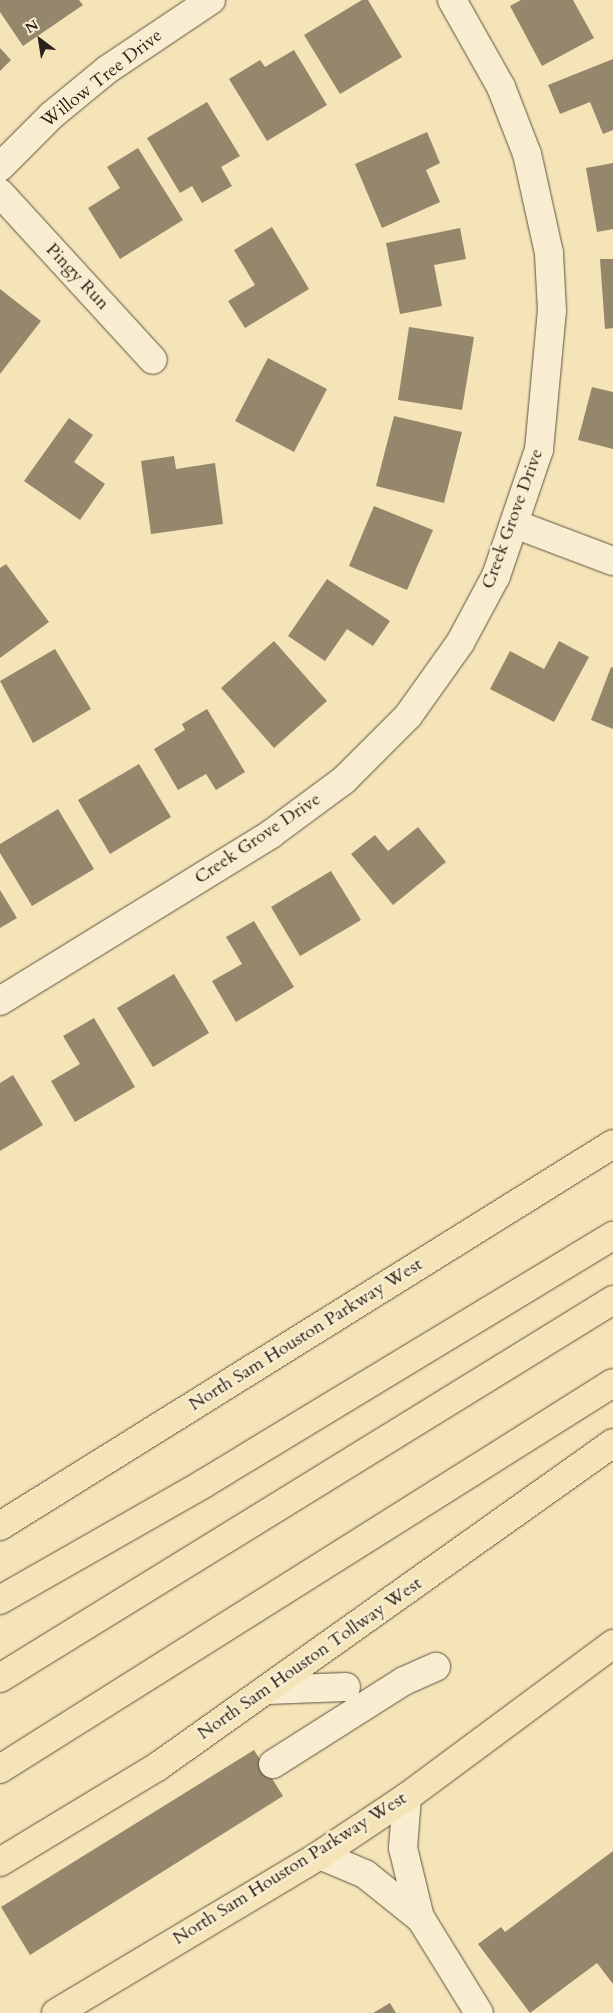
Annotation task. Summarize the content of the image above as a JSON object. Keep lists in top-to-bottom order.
{
  "streets": {
    "main road": ["North Sam Houston Parkway West", "North Sam Houston Tollway West"],
    "street": ["Willow Tree Drive", "Pingy Run", "Creek Grove Drive"]
  },
  "north": "top left"
}
